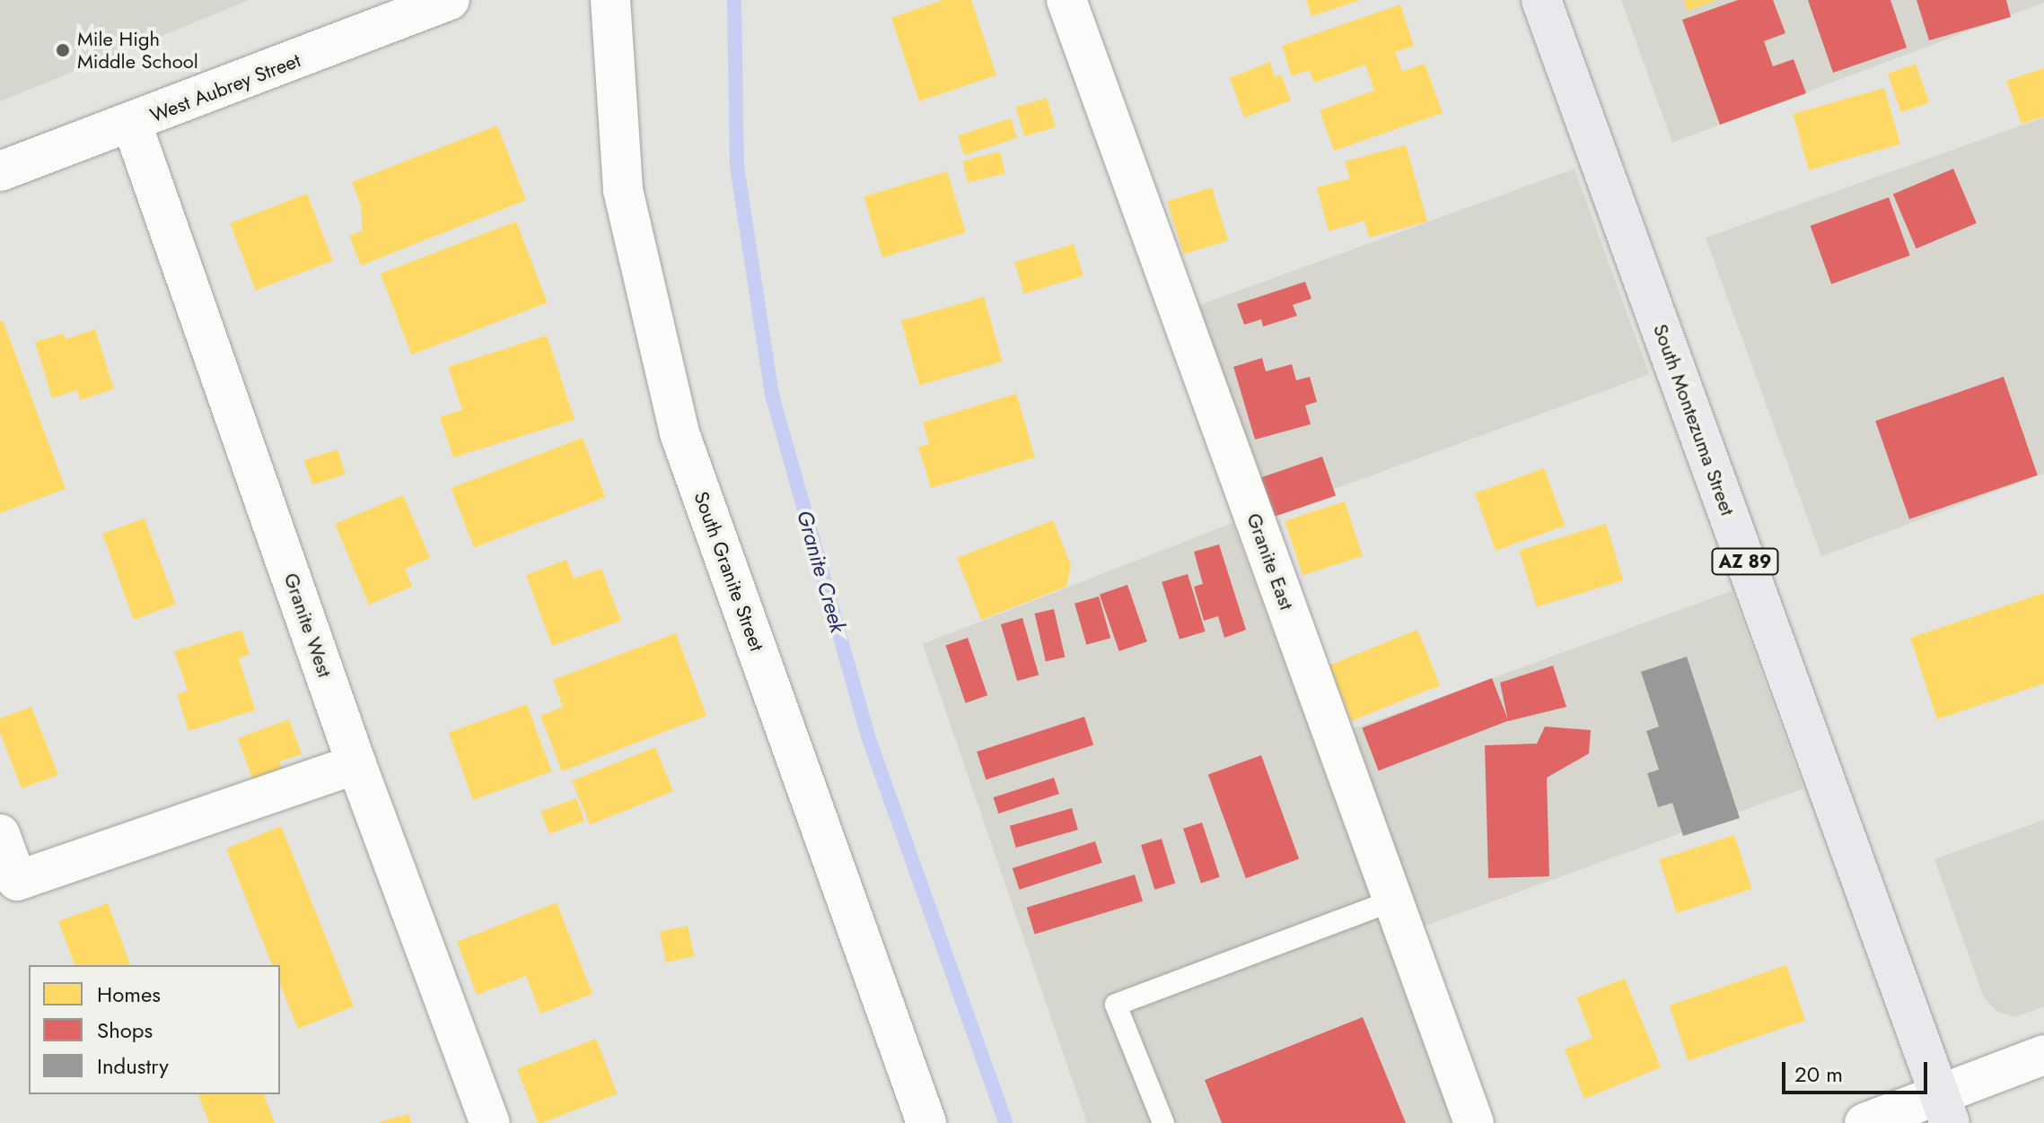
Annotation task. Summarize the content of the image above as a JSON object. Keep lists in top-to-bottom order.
{
  "streets": {
    "main road": ["South Montezuma Street", "AZ 89"],
    "street": [
      "West Aubrey Street",
      "Granite East",
      "South Granite Street",
      "Granite West"
    ]
  },
  "crossings": [
    ["West Aubrey Street", "Granite West"]
  ],
  "water": ["Granite Creek"],
  "places": ["Mile High Middle School"],
  "legend": ["Homes", "Shops", "Industry"],
  "scale_bar": "20 m"
}
